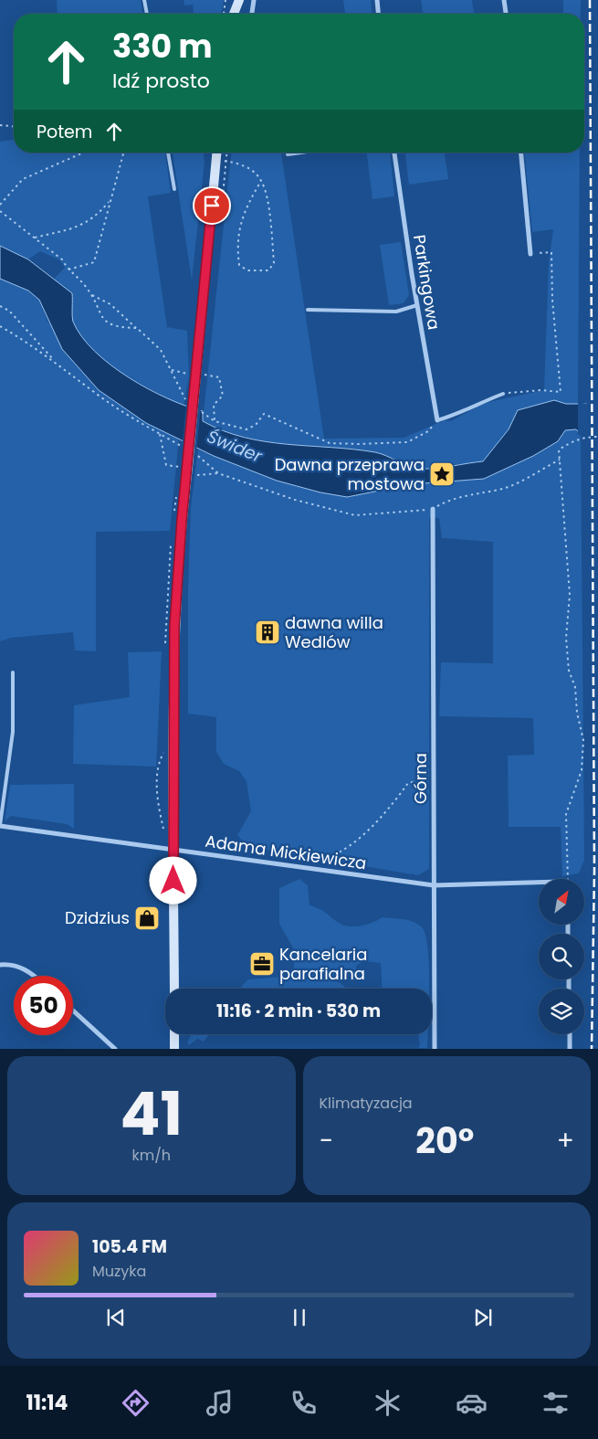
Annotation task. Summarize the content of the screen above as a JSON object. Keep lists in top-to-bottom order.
{
  "streets": {
    "street": ["Parkingowa", "Górna", "Adama Mickiewicza"]
  },
  "crossings": [
    ["Górna", "Adama Mickiewicza"]
  ],
  "water": ["Świder"],
  "places": {
    "place": ["Dawna przeprawa mostowa"],
    "building": ["dawna willa Wedlów"],
    "shop": ["Dzidzius"],
    "office": ["Kancelaria parafialna"]
  },
  "north": "top right",
  "page": {
    "turn": ["330 m", "Idź prosto"],
    "then": "Potem",
    "limit": "50",
    "trip": "11:16 · 2 min · 530 m",
    "tile": [
      ["41", "km/h"],
      "Klimatyzacja"
    ],
    "heat": ["−", "20°", "+"],
    "song": ["105.4 FM", "Muzyka"],
    "tabs": "11:14"
  }
}
